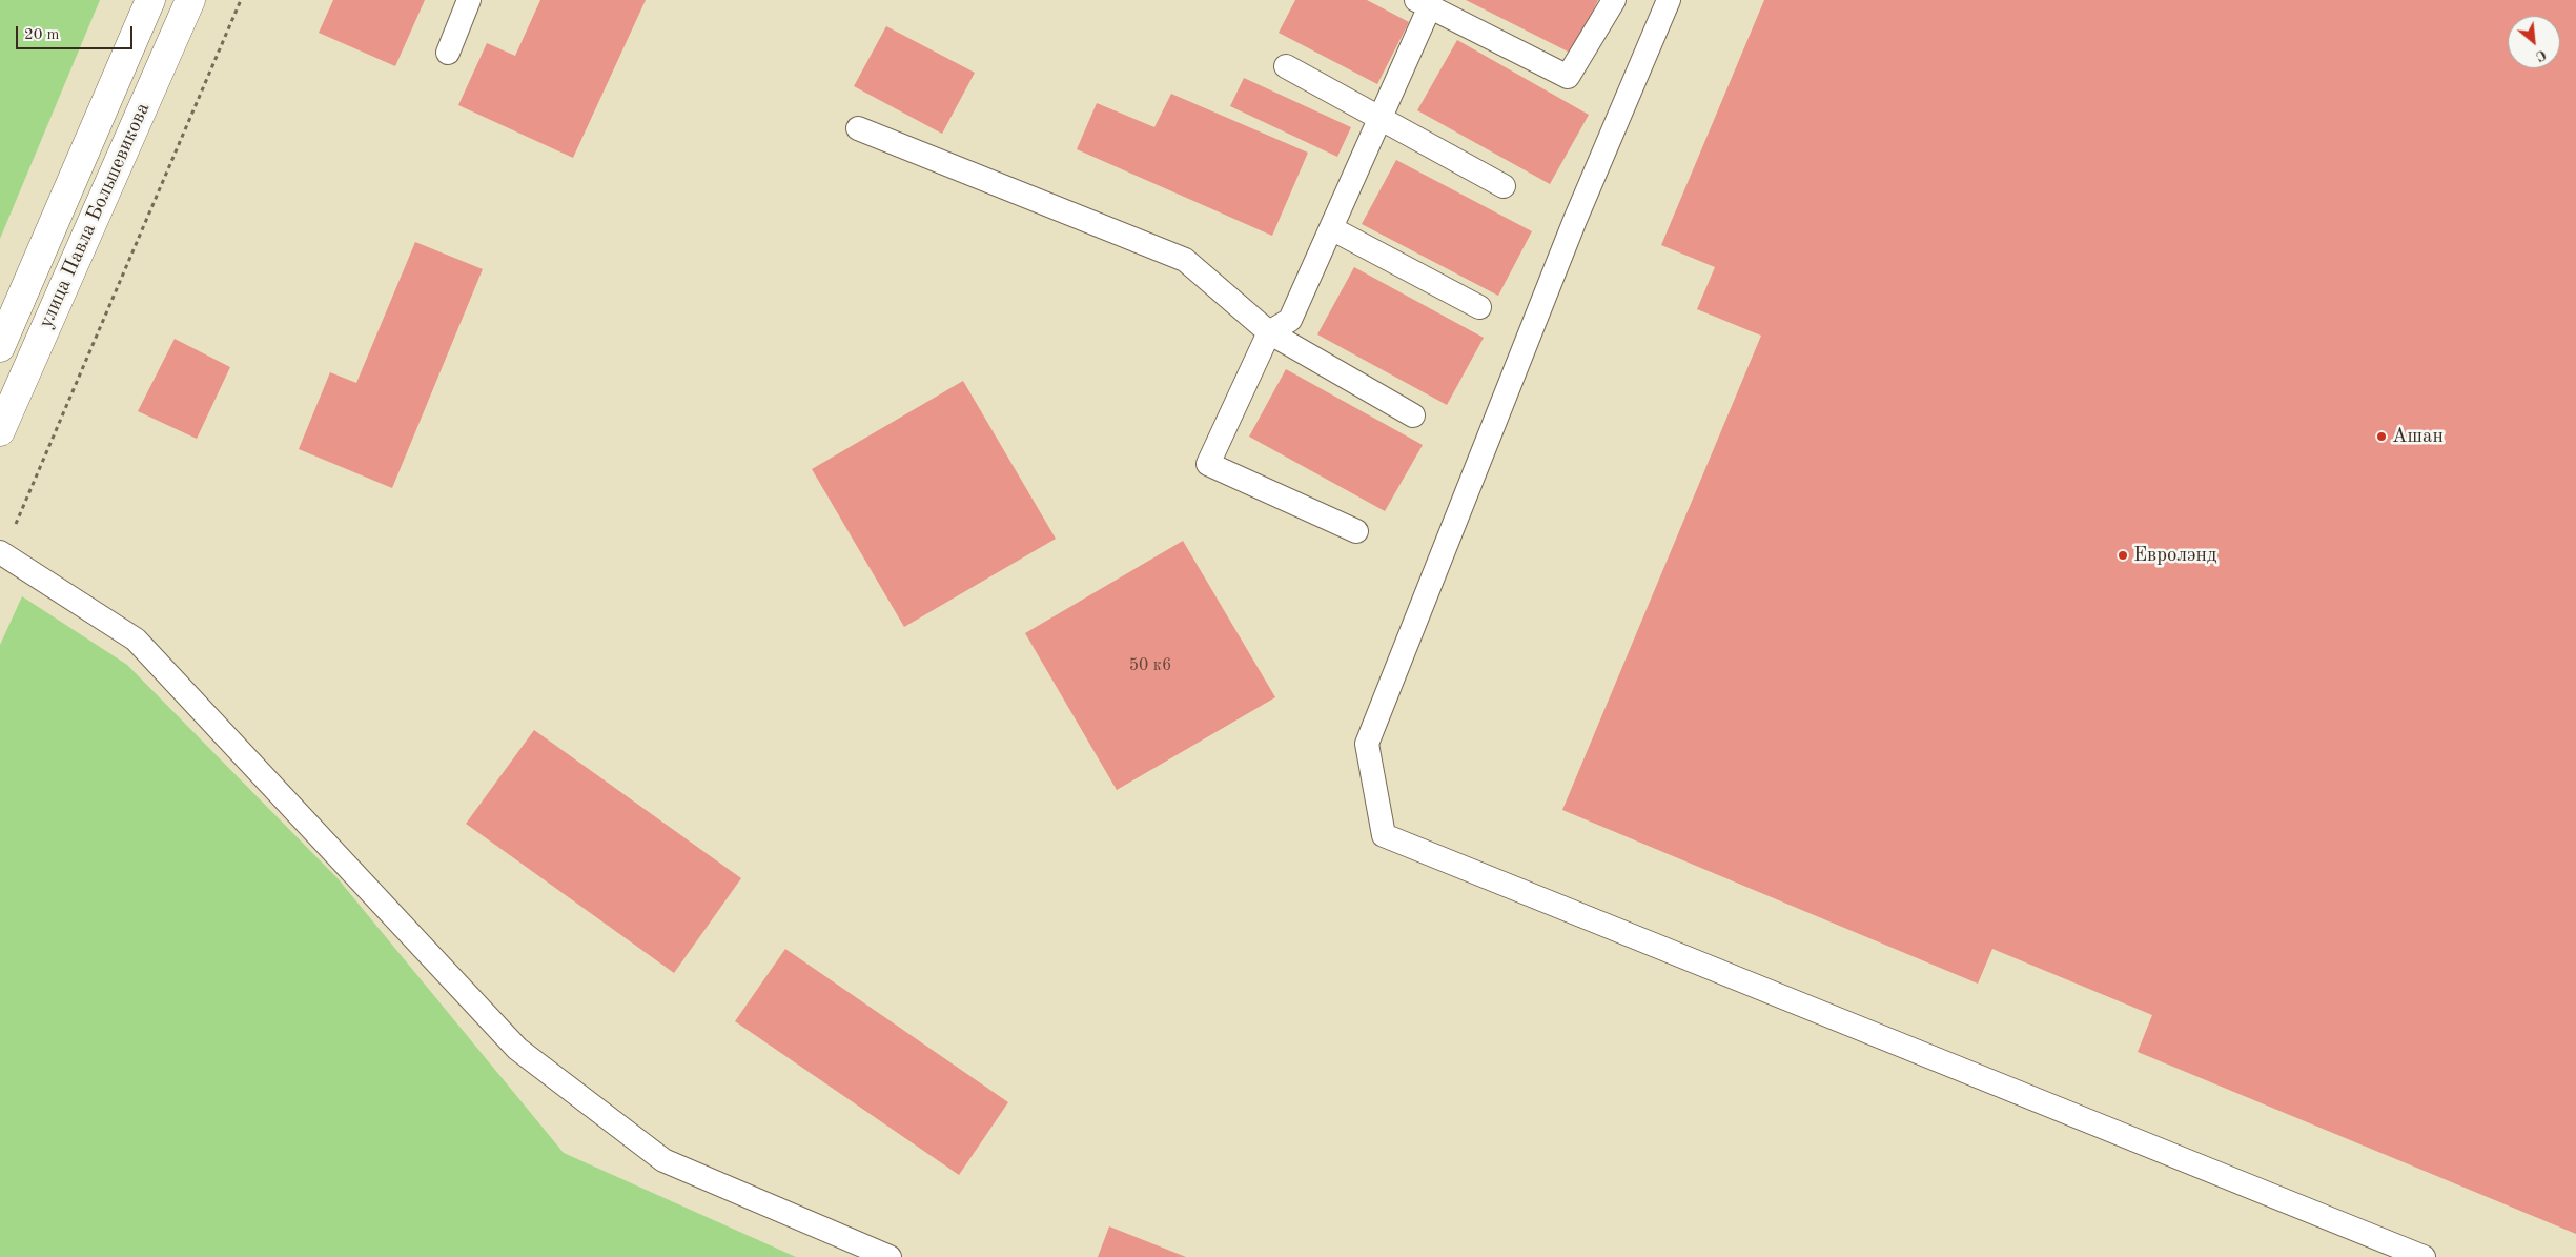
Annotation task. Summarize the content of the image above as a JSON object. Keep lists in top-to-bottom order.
{
  "streets": {
    "main road": ["улица Павла Большевикова"]
  },
  "places": ["Ашан", "Евролэнд"],
  "house_numbers": ["50 к6"],
  "scale_bar": "20 m",
  "north": "bottom right"
}
